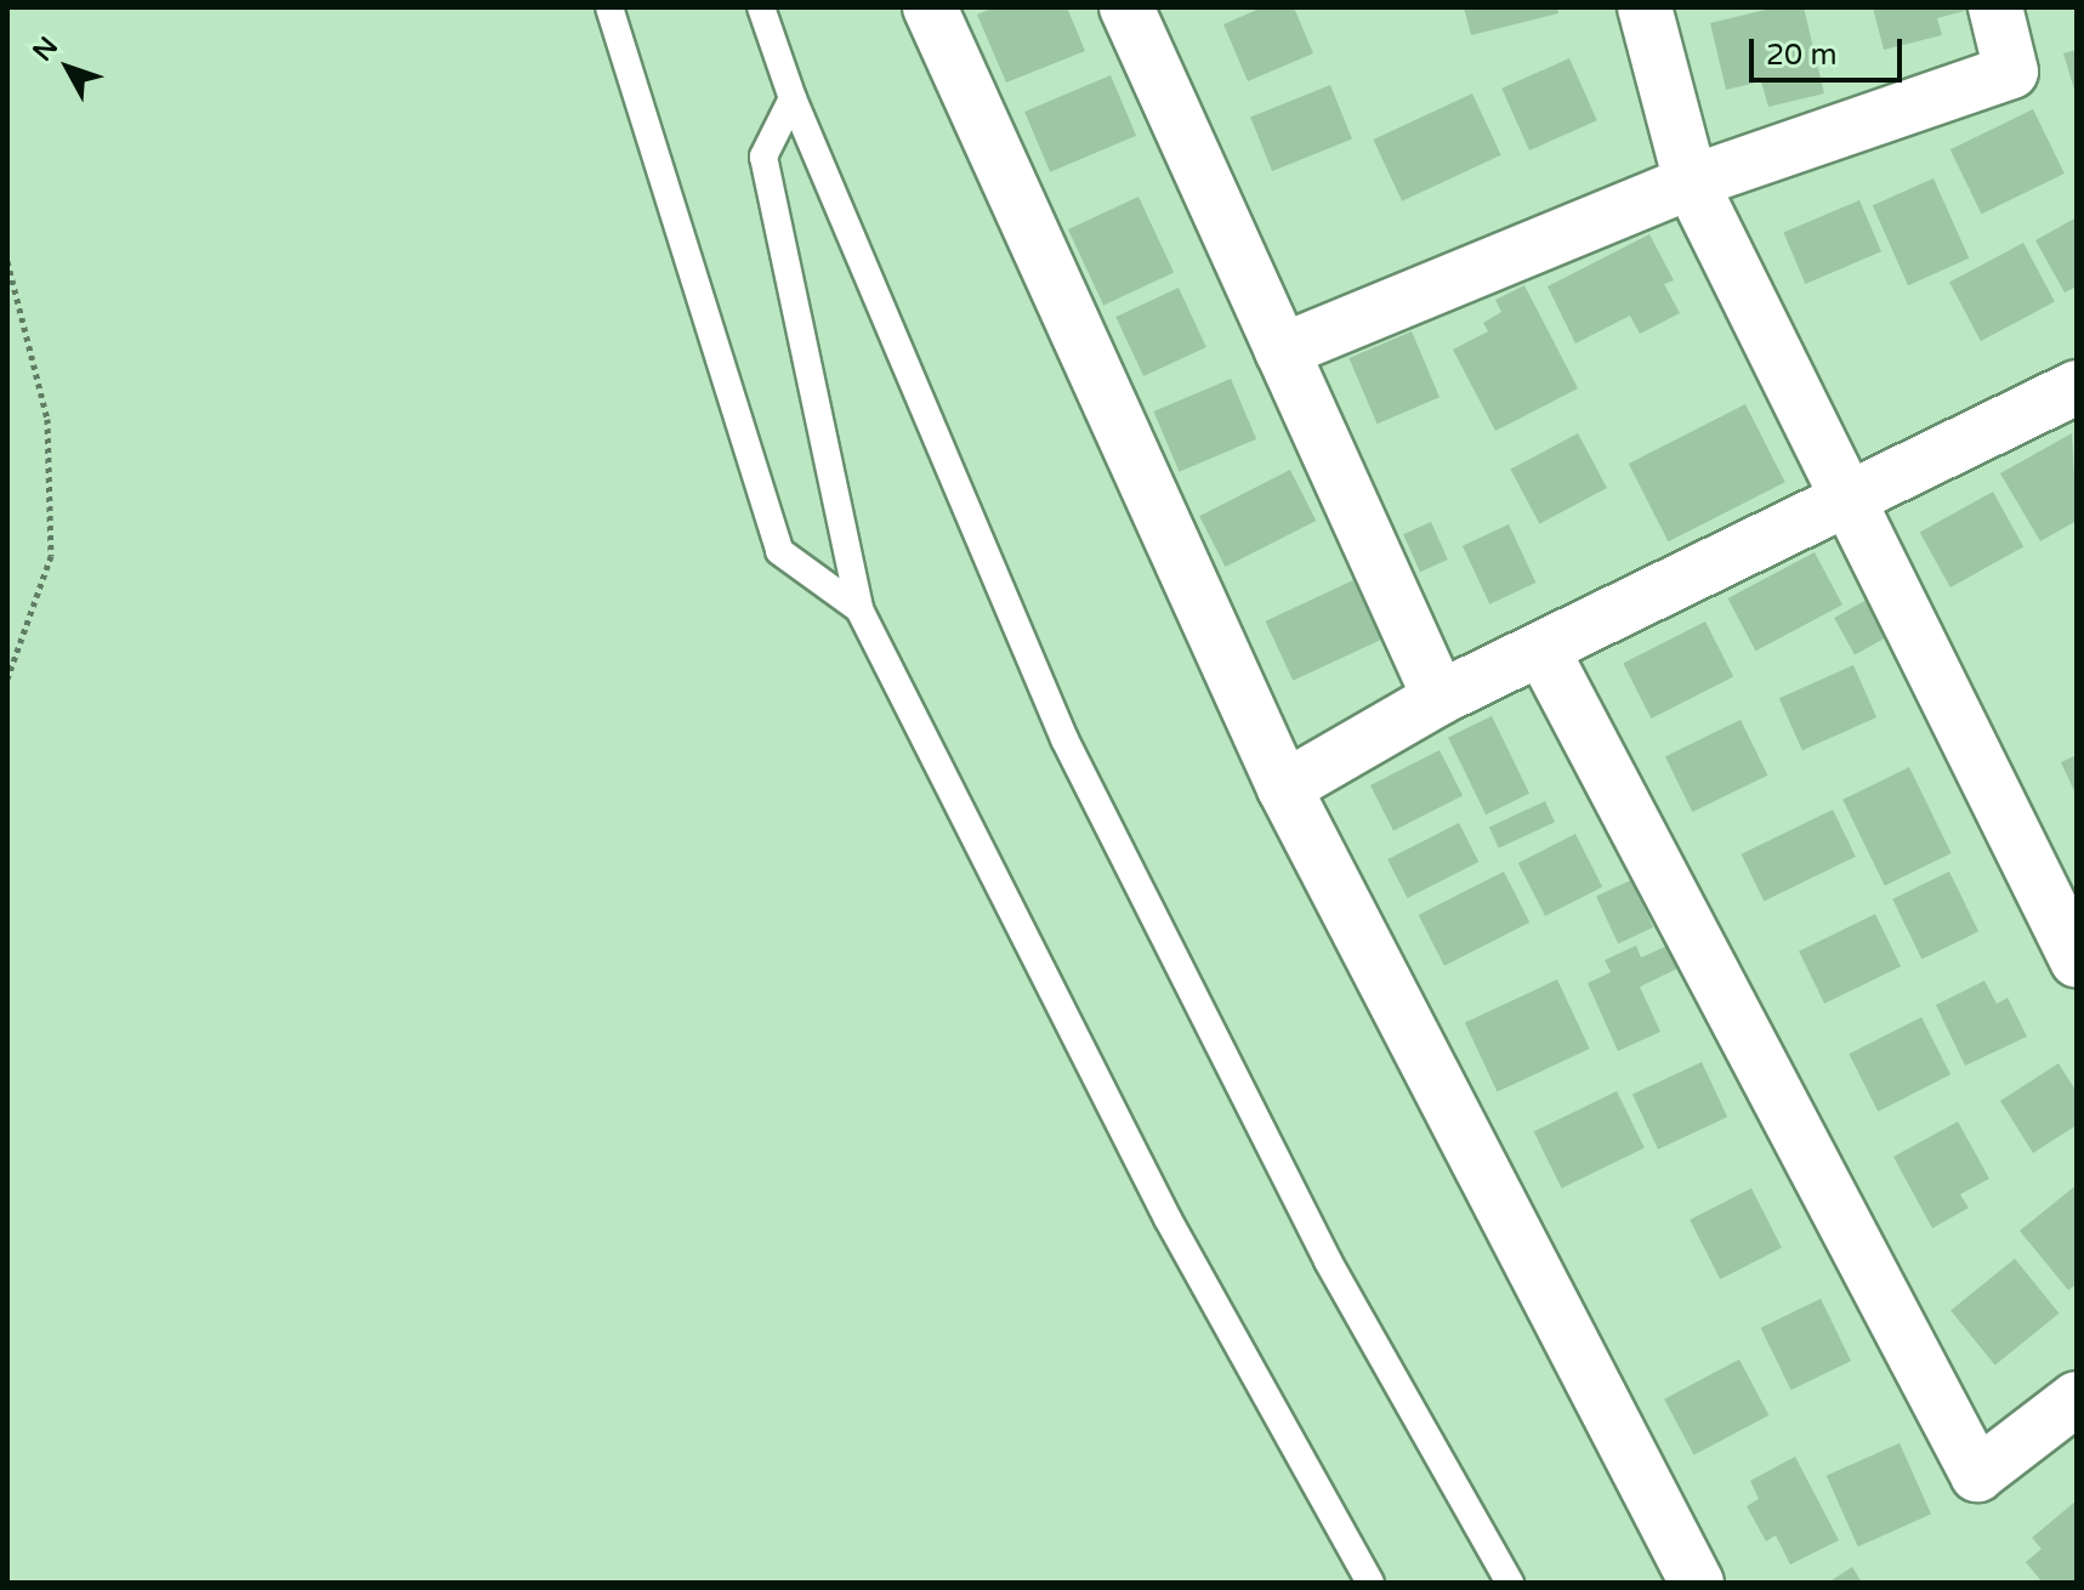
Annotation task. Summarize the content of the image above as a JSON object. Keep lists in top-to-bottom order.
{
  "scale_bar": "20 m",
  "north": "top left"
}
